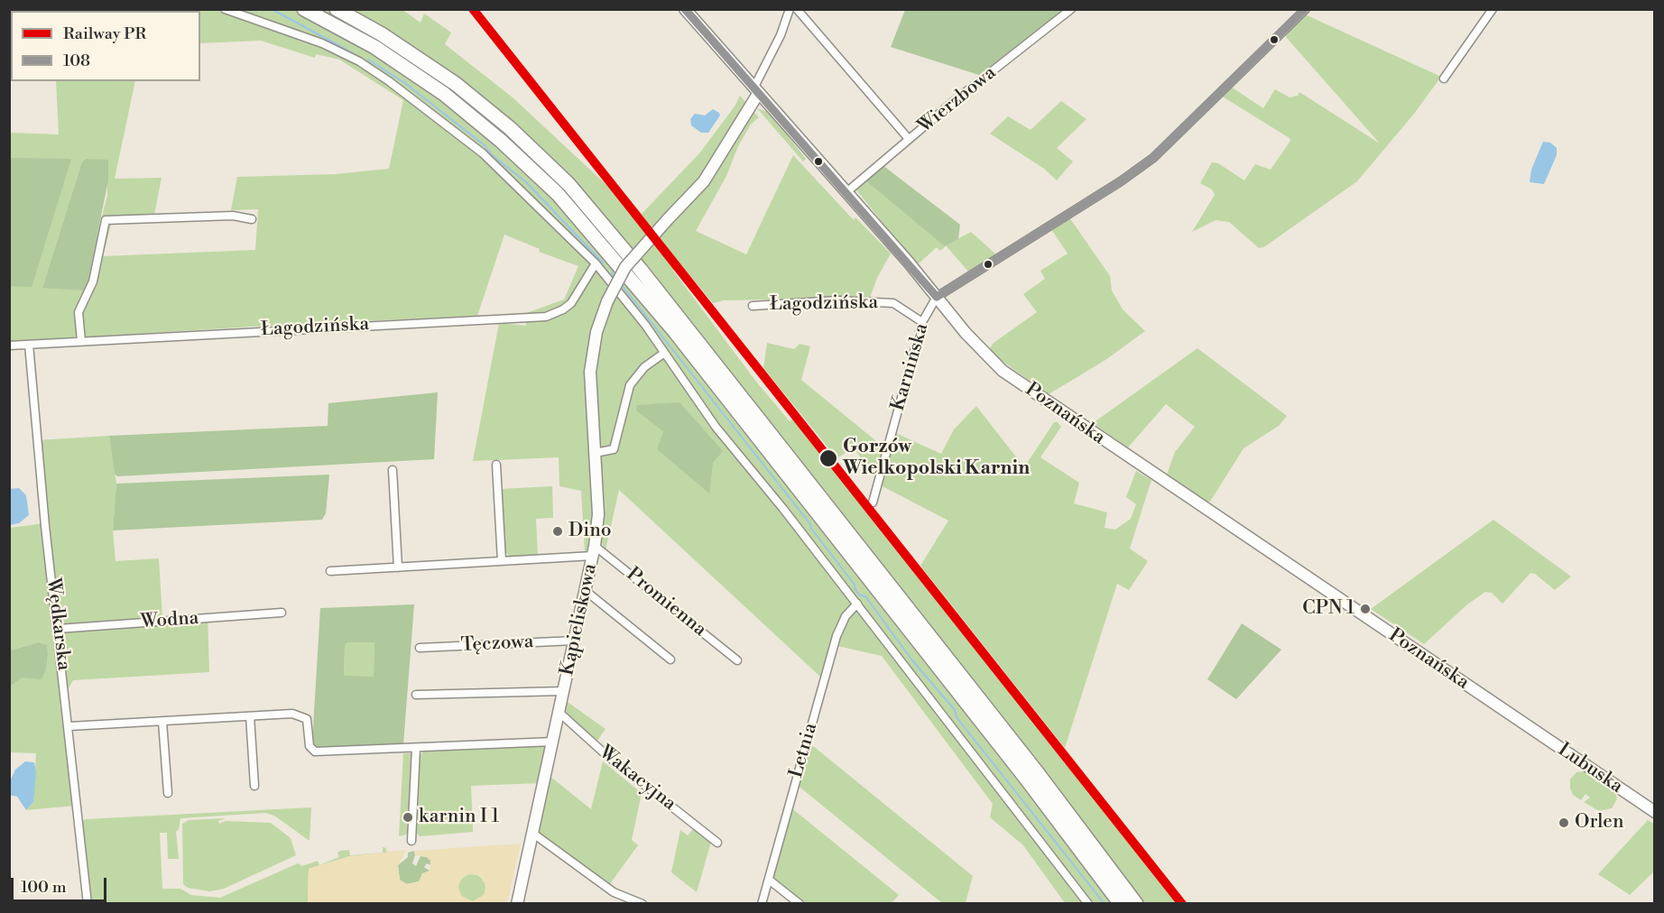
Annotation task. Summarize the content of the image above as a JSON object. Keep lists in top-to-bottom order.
{
  "streets": {
    "main road": ["Poznańska", "Kąpieliskowa", "Lubuska"],
    "street": [
      "Wierzbowa",
      "Łagodzińska",
      "Karnińska",
      "Promienna",
      "Wodna",
      "Wędkarska",
      "Tęczowa",
      "Letnia",
      "Wakacyjna"
    ]
  },
  "crossings": [
    ["Wierzbowa", "Poznańska"],
    ["Łagodzińska", "Karnińska"],
    ["Łagodzińska", "Wędkarska"],
    ["Karnińska", "Poznańska"],
    ["Poznańska", "Kąpieliskowa"],
    ["Poznańska", "Lubuska"],
    ["Promienna", "Kąpieliskowa"],
    ["Kąpieliskowa", "Tęczowa"],
    ["Kąpieliskowa", "Wakacyjna"],
    ["Wodna", "Wędkarska"]
  ],
  "places": [
    "Gorzów Wielkopolski Karnin",
    "Dino",
    "CPN 1",
    "karnin I 1",
    "Orlen"
  ],
  "lines": ["rail line PR", "transit line 108"],
  "legend": ["Railway PR", "108"],
  "scale_bar": "100 m"
}
